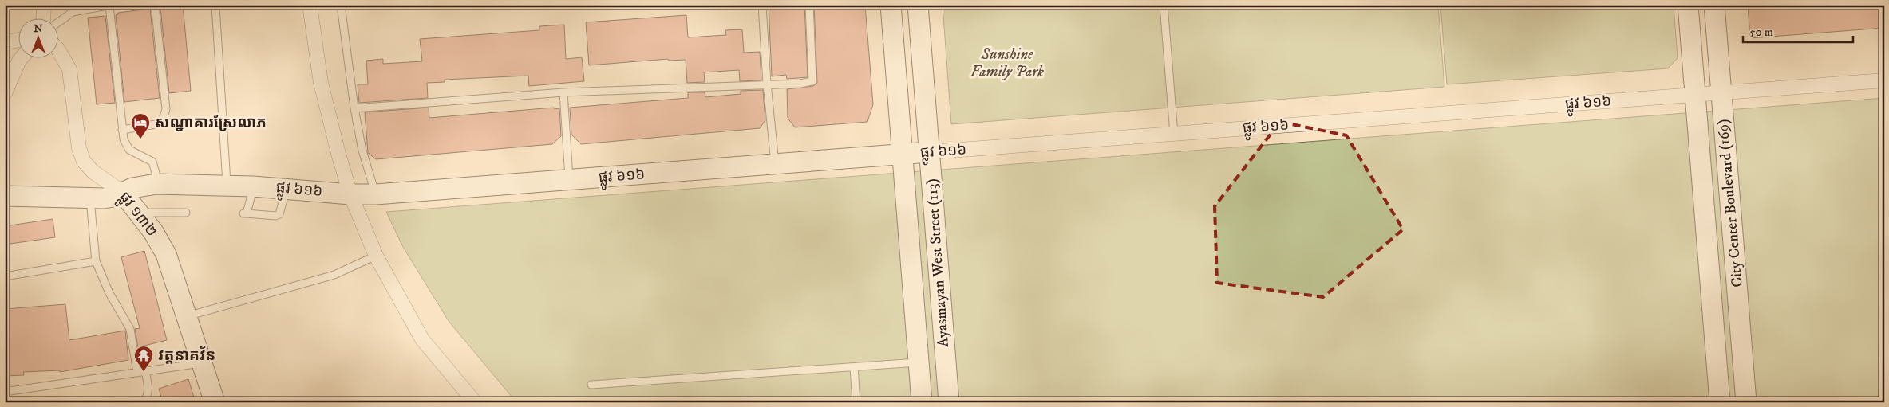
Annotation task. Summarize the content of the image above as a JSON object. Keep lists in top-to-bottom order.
{
  "streets": {
    "street": [
      "ផ្លូវ ៦១៦",
      "City Center Boulevard (169)",
      "ផ្លូវ ១៣២",
      "Ayasmayan West Street (113)"
    ]
  },
  "crossings": [
    ["ផ្លូវ ៦១៦", "City Center Boulevard (169)"],
    ["ផ្លូវ ៦១៦", "ផ្លូវ ១៣២"],
    ["ផ្លូវ ៦១៦", "Ayasmayan West Street (113)"]
  ],
  "parks": ["Sunshine Family Park"],
  "places": {
    "hotel": ["សណ្ឋាគារស្រែលាភ"],
    "temple": ["វត្តនាគវ័ន"]
  },
  "scale_bar": "50 m",
  "north": "top"
}
